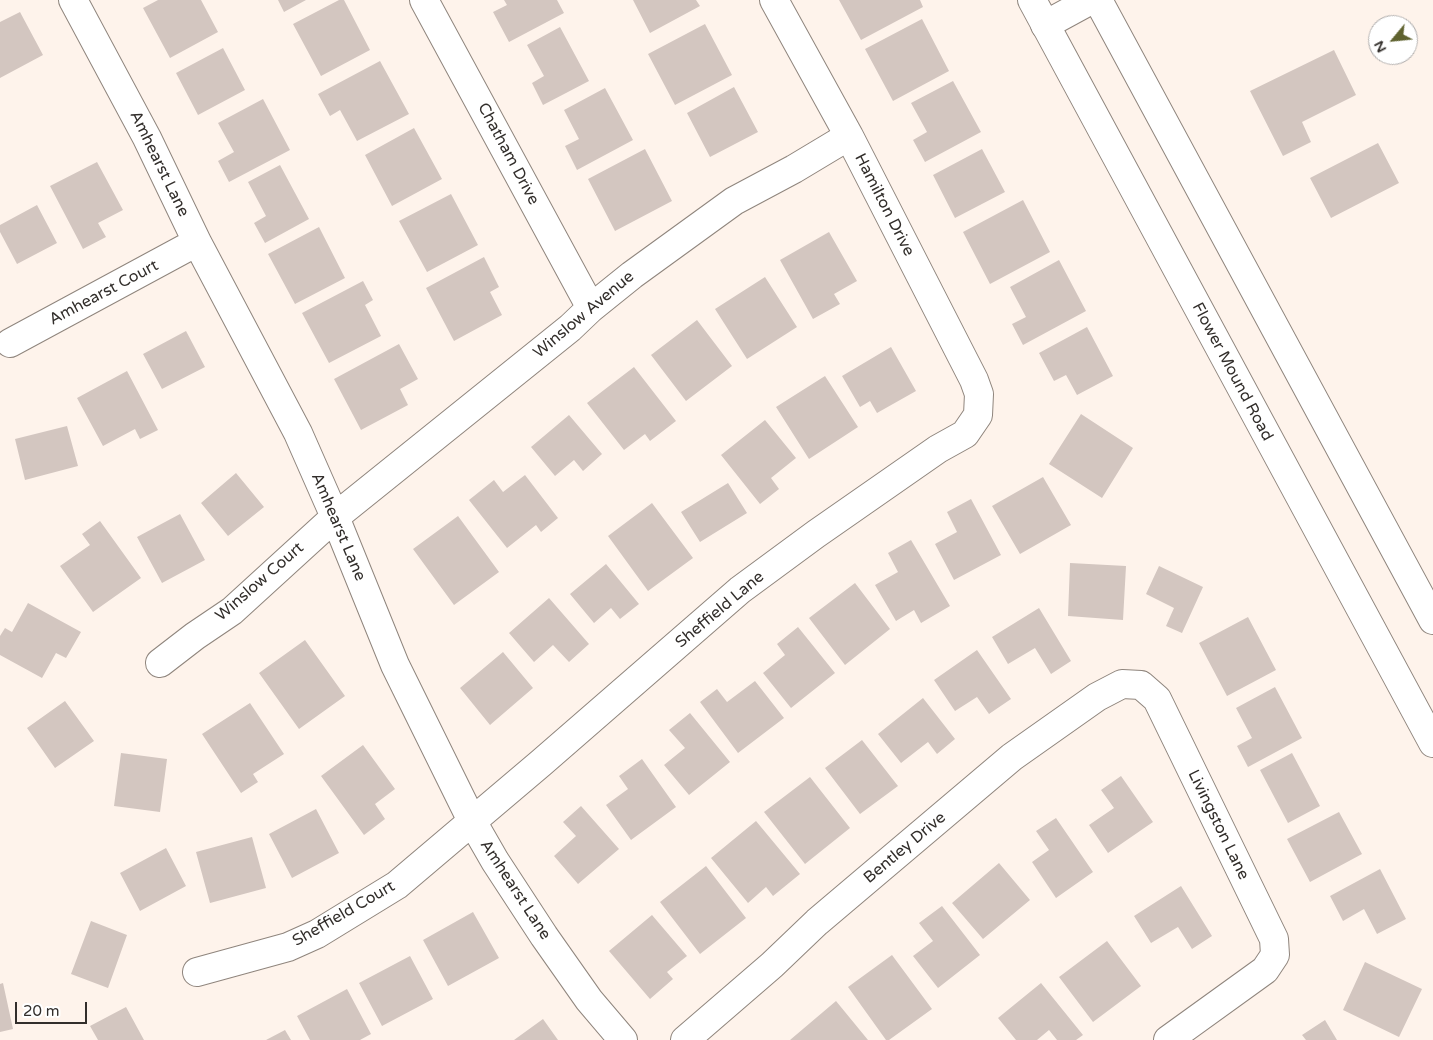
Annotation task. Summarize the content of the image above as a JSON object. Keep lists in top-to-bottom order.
{
  "streets": {
    "street": [
      "Chatham Drive",
      "Amhearst Lane",
      "Hamilton Drive",
      "Amhearst Court",
      "Winslow Avenue",
      "Flower Mound Road",
      "Winslow Court",
      "Sheffield Lane",
      "Livingston Lane",
      "Bentley Drive",
      "Sheffield Court"
    ]
  },
  "crossings": [
    ["Chatham Drive", "Winslow Avenue"],
    ["Amhearst Lane", "Amhearst Court"],
    ["Amhearst Lane", "Winslow Avenue"],
    ["Amhearst Lane", "Winslow Court"],
    ["Amhearst Lane", "Sheffield Lane"],
    ["Amhearst Lane", "Sheffield Court"],
    ["Hamilton Drive", "Winslow Avenue"],
    ["Hamilton Drive", "Sheffield Lane"],
    ["Winslow Avenue", "Winslow Court"],
    ["Sheffield Lane", "Sheffield Court"],
    ["Livingston Lane", "Bentley Drive"]
  ],
  "scale_bar": "20 m",
  "north": "bottom left"
}
